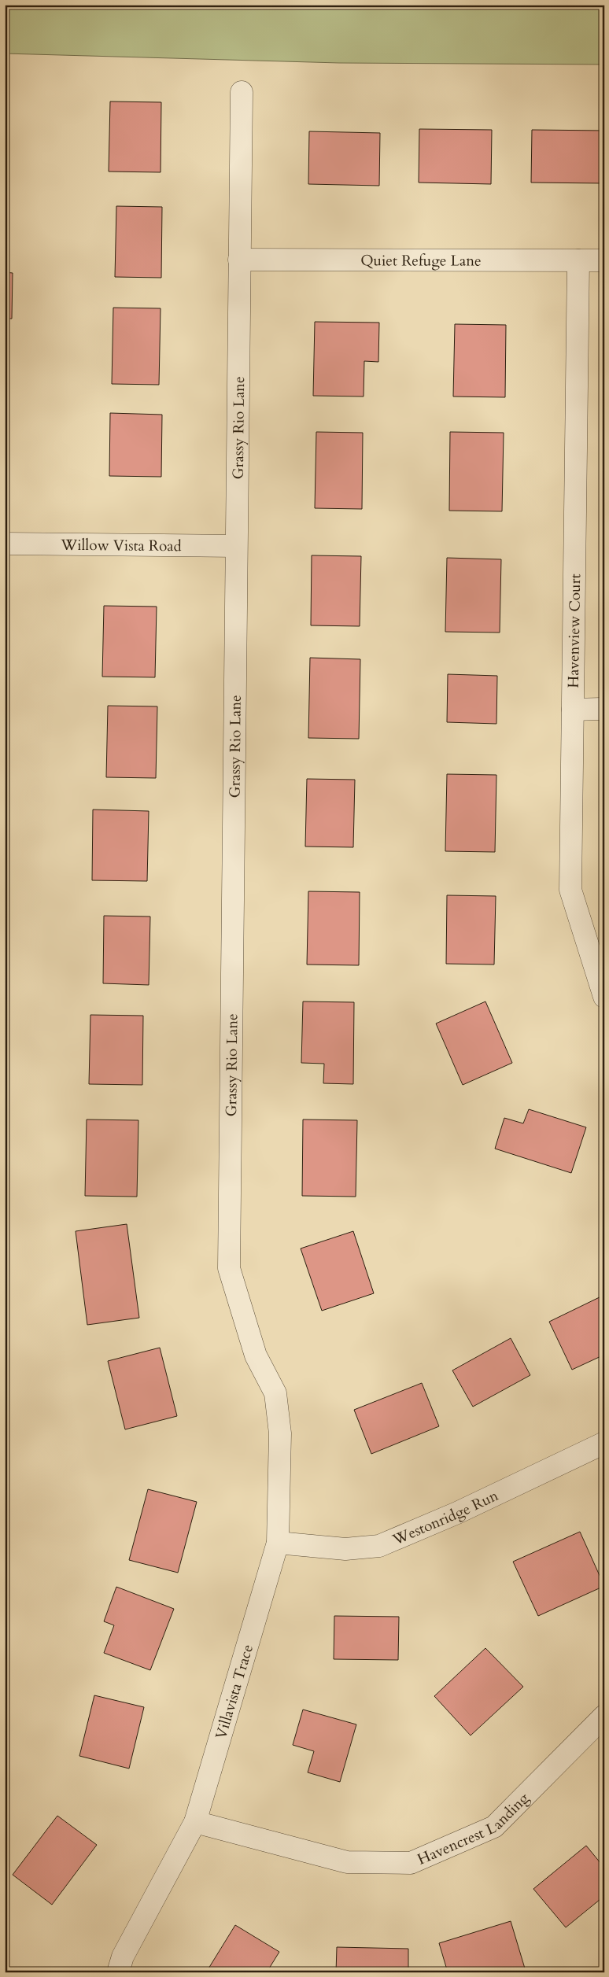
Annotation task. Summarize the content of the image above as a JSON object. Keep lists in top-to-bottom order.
{
  "streets": {
    "street": [
      "Quiet Refuge Lane",
      "Grassy Rio Lane",
      "Willow Vista Road",
      "Havenview Court",
      "Westonridge Run",
      "Villavista Trace",
      "Havencrest Landing"
    ]
  },
  "crossings": [
    ["Quiet Refuge Lane", "Grassy Rio Lane"],
    ["Quiet Refuge Lane", "Havenview Court"],
    ["Grassy Rio Lane", "Willow Vista Road"],
    ["Grassy Rio Lane", "Villavista Trace"],
    ["Westonridge Run", "Villavista Trace"],
    ["Villavista Trace", "Havencrest Landing"]
  ]
}
